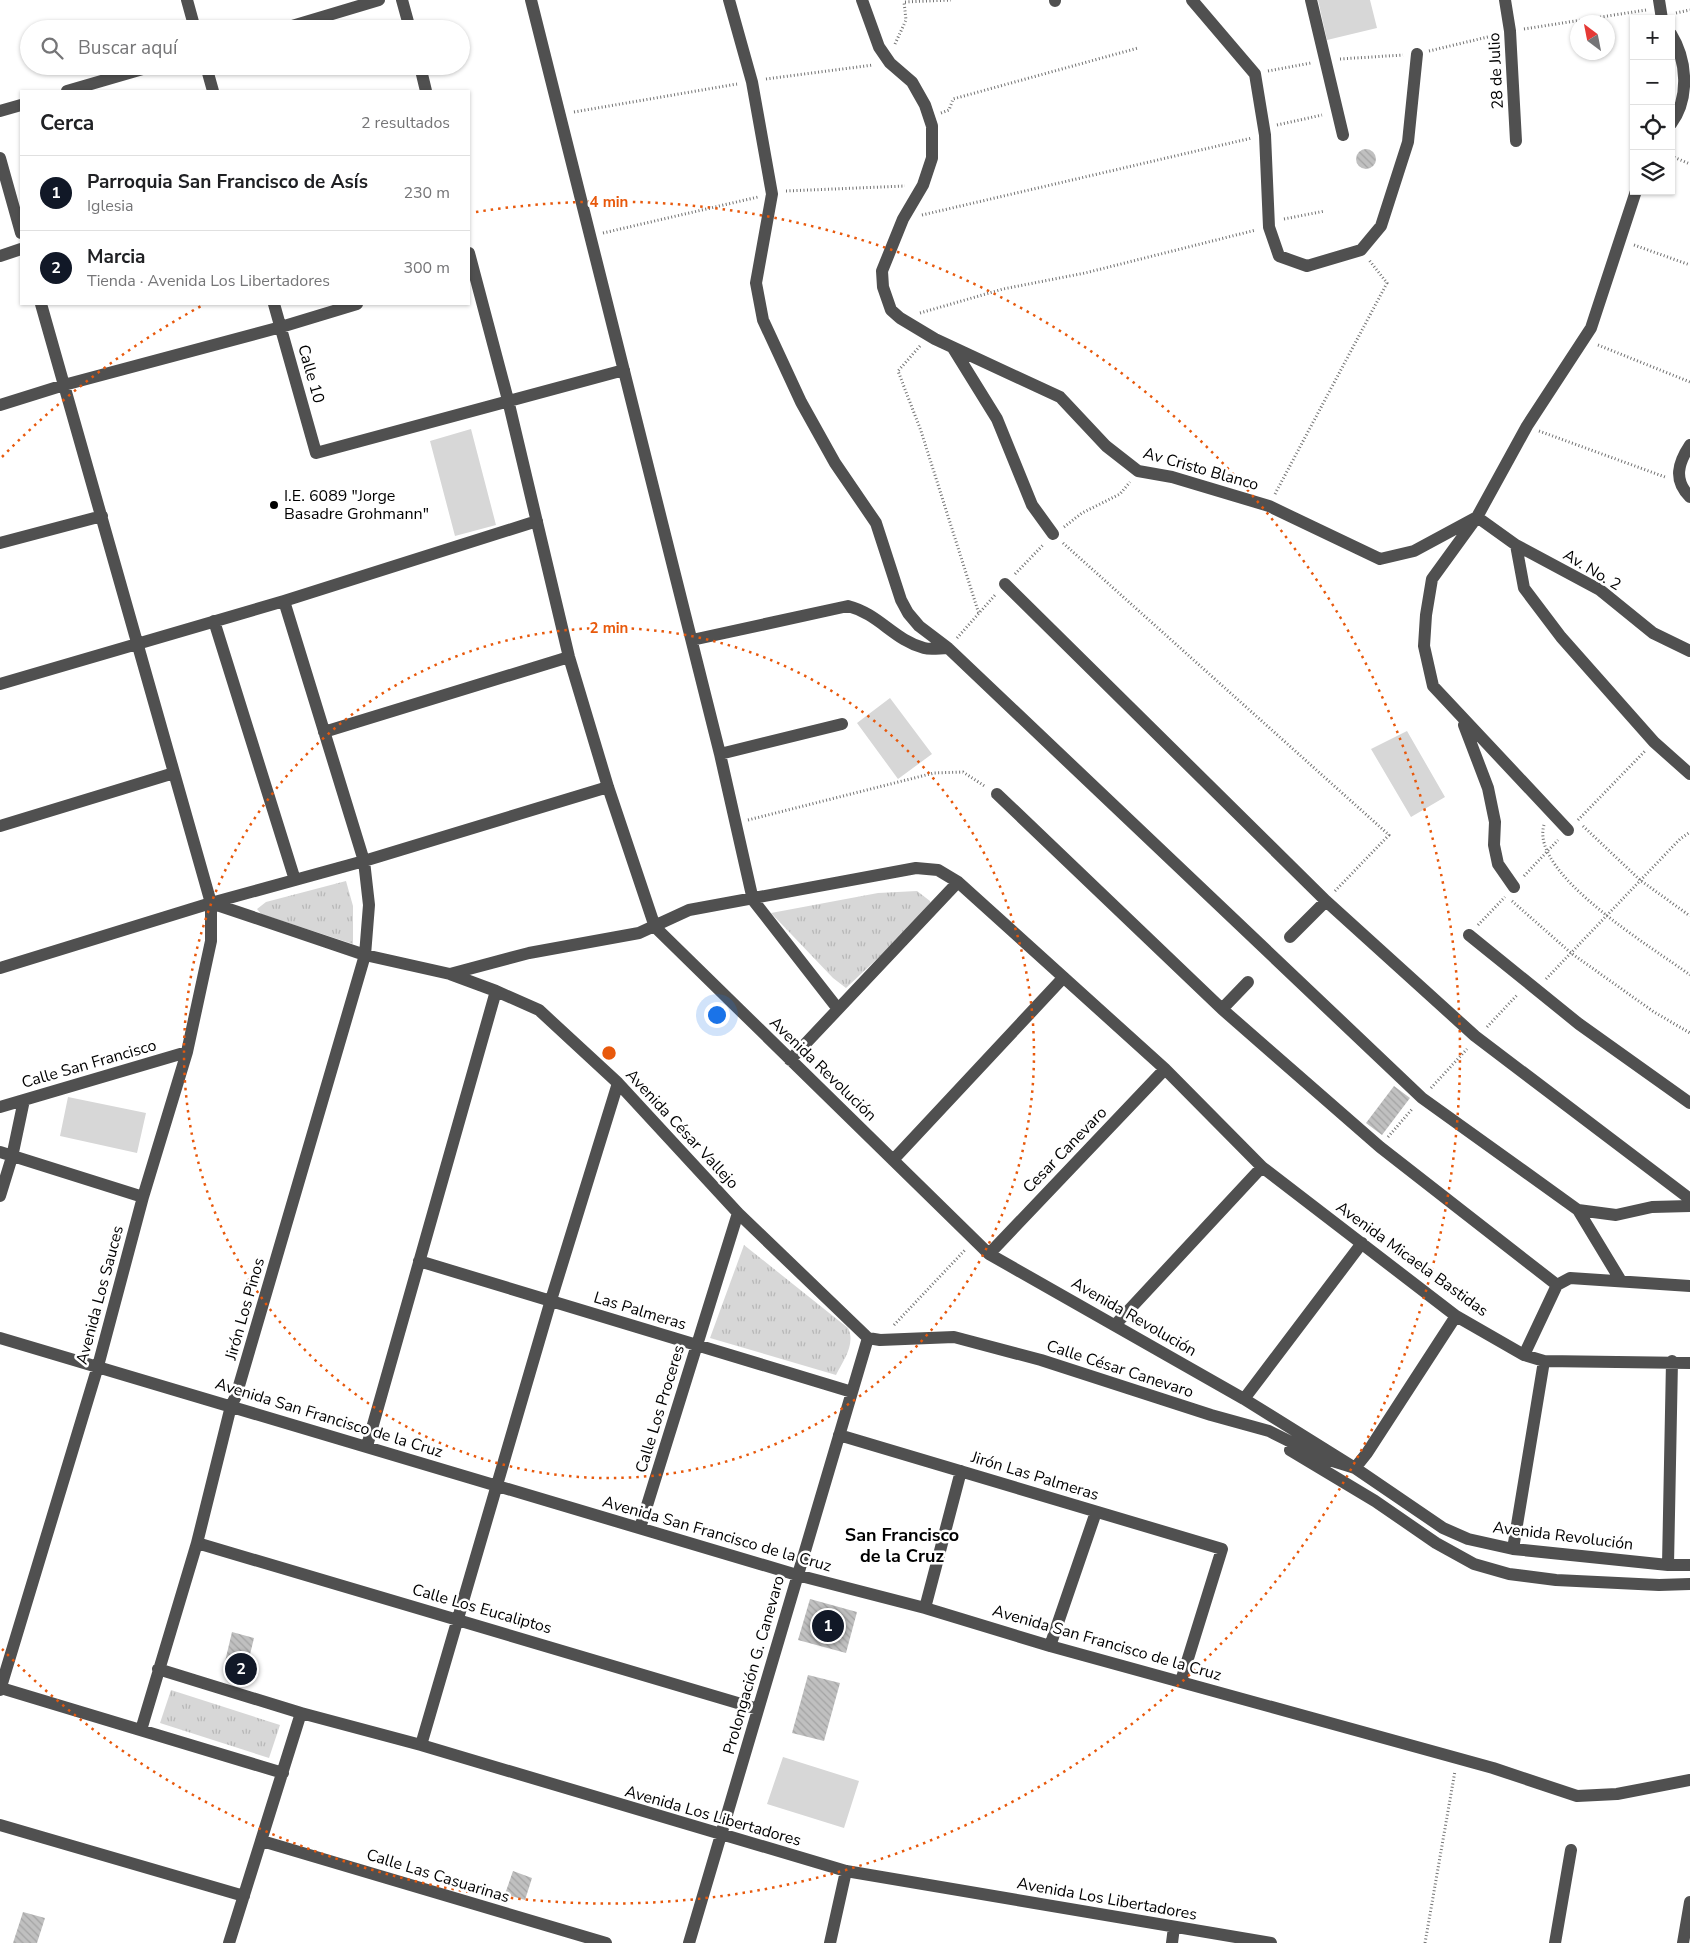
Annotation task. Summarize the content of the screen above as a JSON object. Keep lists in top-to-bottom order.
{
  "streets": {
    "street": [
      "28 de Julio",
      "Calle 10",
      "Av Cristo Blanco",
      "Av. No. 2",
      "Calle San Francisco",
      "Avenida Revolución",
      "Avenida César Vallejo",
      "Cesar Canevaro",
      "Avenida Micaela Bastidas",
      "Avenida Los Sauces",
      "Jirón Los Pinos",
      "Las Palmeras",
      "Calle César Canevaro",
      "Calle Los Proceres",
      "Avenida San Francisco de la Cruz",
      "Jirón Las Palmeras",
      "Calle Los Eucaliptos",
      "Prolongación G. Canevaro",
      "Avenida Los Libertadores",
      "Calle Las Casuarinas"
    ]
  },
  "crossings": [
    ["Av Cristo Blanco", "Av. No. 2"],
    ["Calle San Francisco", "Avenida Los Sauces"],
    ["Avenida Revolución", "Cesar Canevaro"],
    ["Avenida Revolución", "Avenida Micaela Bastidas"],
    ["Avenida Revolución", "Calle César Canevaro"],
    ["Avenida César Vallejo", "Avenida Micaela Bastidas"],
    ["Avenida César Vallejo", "Avenida Los Sauces"],
    ["Avenida César Vallejo", "Jirón Los Pinos"],
    ["Avenida César Vallejo", "Calle César Canevaro"],
    ["Avenida César Vallejo", "Calle Los Proceres"],
    ["Avenida César Vallejo", "Prolongación G. Canevaro"],
    ["Cesar Canevaro", "Avenida Micaela Bastidas"],
    ["Avenida Los Sauces", "Avenida San Francisco de la Cruz"],
    ["Jirón Los Pinos", "Avenida San Francisco de la Cruz"],
    ["Jirón Los Pinos", "Calle Los Eucaliptos"],
    ["Jirón Los Pinos", "Avenida Los Libertadores"],
    ["Las Palmeras", "Calle Los Proceres"],
    ["Las Palmeras", "Prolongación G. Canevaro"],
    ["Calle César Canevaro", "Prolongación G. Canevaro"],
    ["Calle Los Proceres", "Avenida San Francisco de la Cruz"],
    ["Avenida San Francisco de la Cruz", "Jirón Las Palmeras"],
    ["Avenida San Francisco de la Cruz", "Prolongación G. Canevaro"],
    ["Jirón Las Palmeras", "Prolongación G. Canevaro"],
    ["Calle Los Eucaliptos", "Prolongación G. Canevaro"],
    ["Prolongación G. Canevaro", "Avenida Los Libertadores"]
  ],
  "districts": ["San Francisco de la Cruz"],
  "places": ["I.E. 6089 \"Jorge Basadre Grohmann\""],
  "north": "top left",
  "page": {
    "map_buttons": ["+", "−"],
    "search": "Buscar aquí",
    "heading": ["Cerca", "2 resultados"],
    "list": [
      {
        "mark": "1",
        "name": "Parroquia San Francisco de Asís",
        "note": "Iglesia",
        "value": "230 m"
      },
      {
        "mark": "2",
        "name": "Marcia",
        "note": "Tienda · Avenida Los Libertadores",
        "value": "300 m"
      }
    ],
    "pins": ["1", "2"]
  },
  "rings": ["4 min", "2 min"]
}
